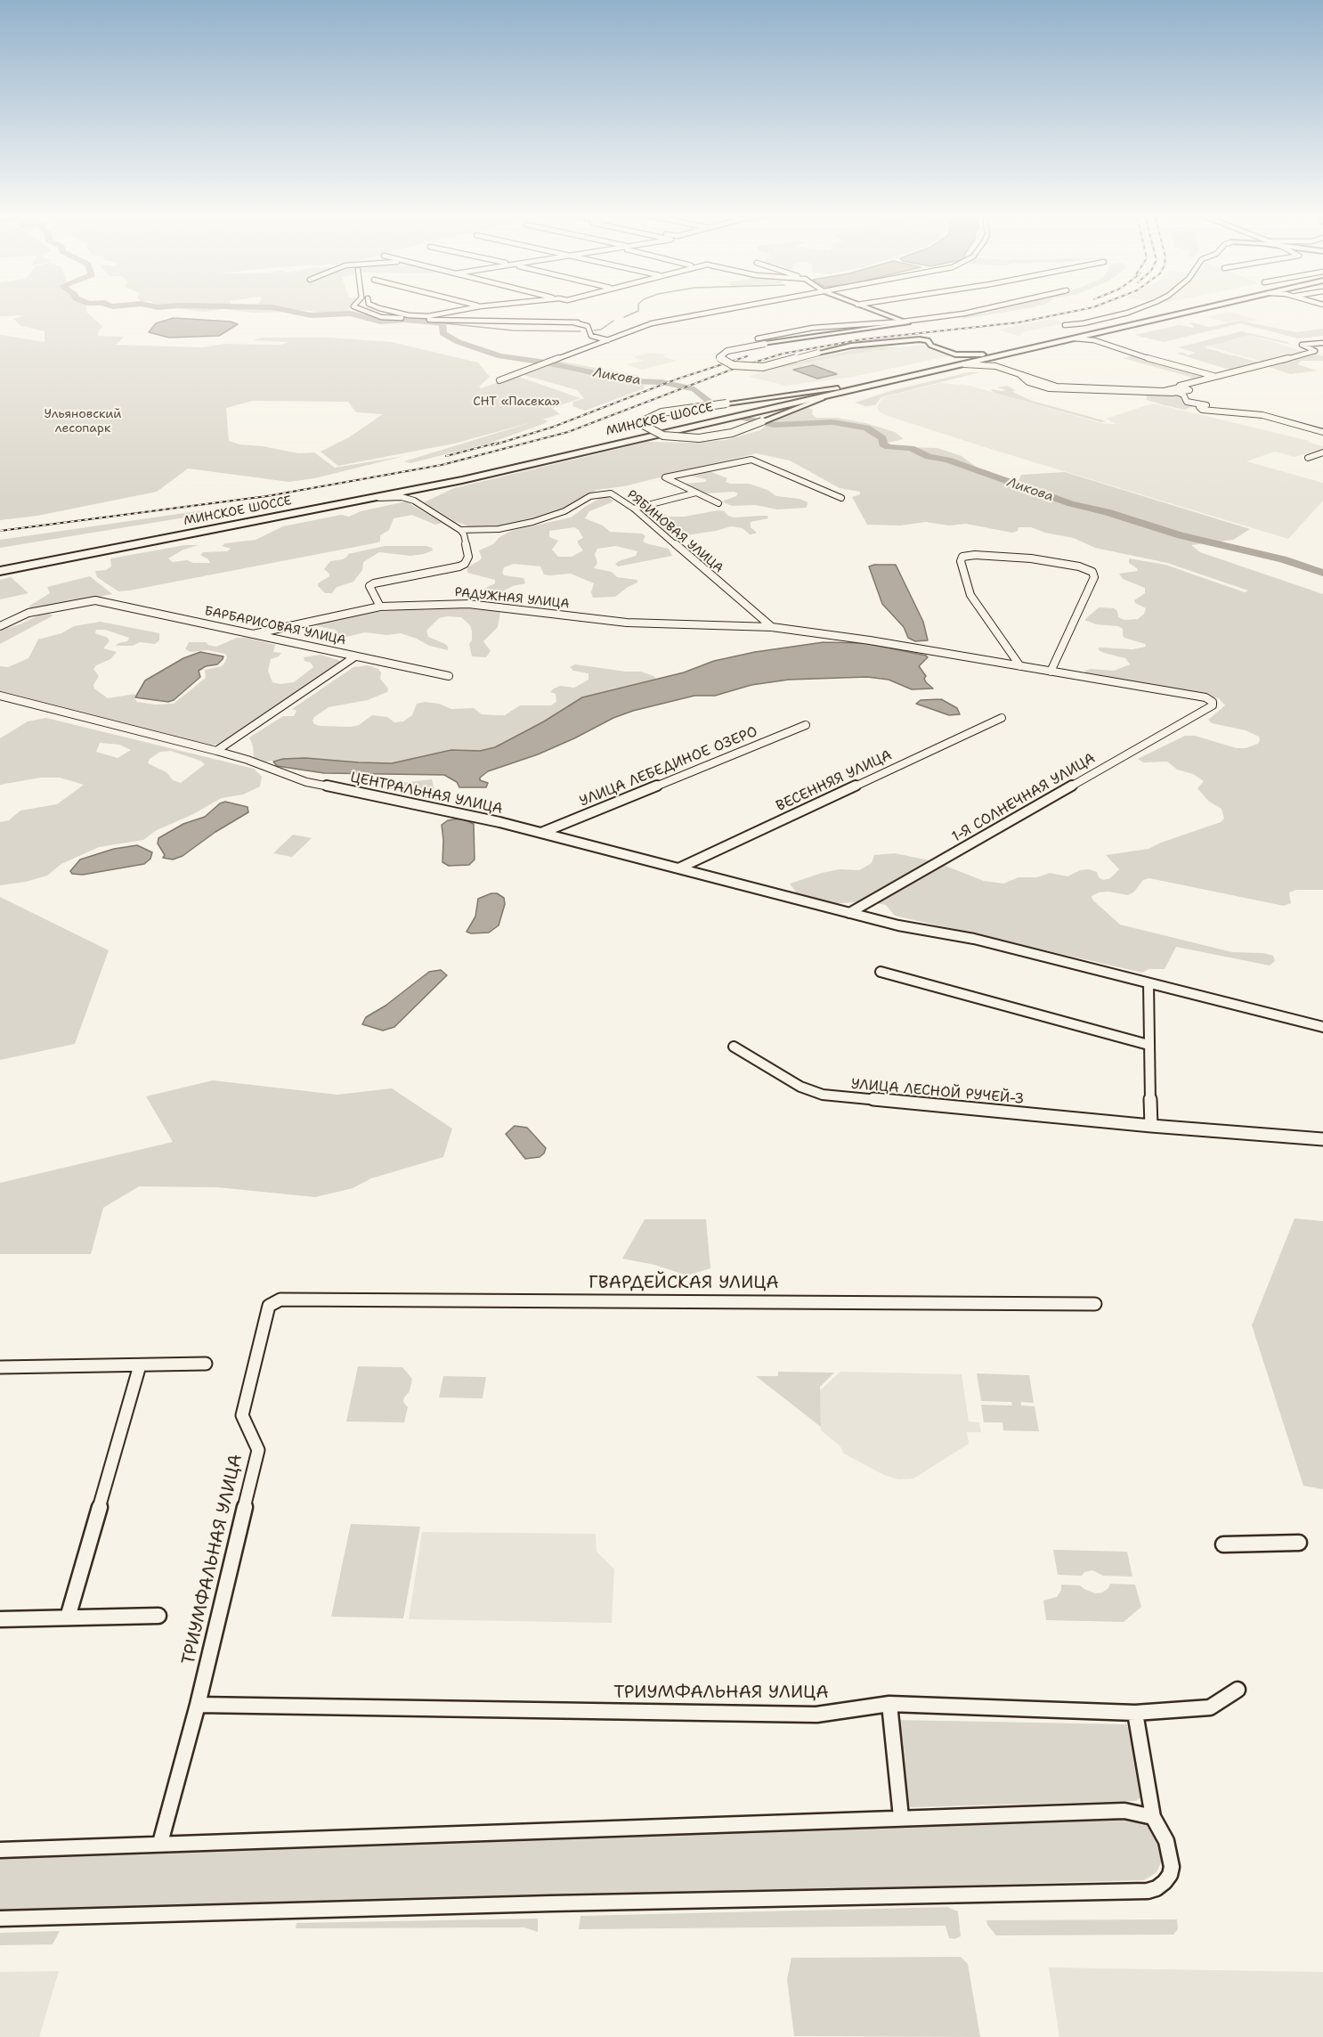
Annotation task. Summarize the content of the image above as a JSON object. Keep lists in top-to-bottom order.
{
  "streets": {
    "highway": ["МИНСКОЕ ШОССЕ"],
    "street": [
      "РЯБИНОВАЯ УЛИЦА",
      "РАДУЖНАЯ УЛИЦА",
      "БАРБАРИСОВАЯ УЛИЦА",
      "УЛИЦА ЛЕБЕДИНОЕ ОЗЕРО",
      "ВЕСЕННЯЯ УЛИЦА",
      "ЦЕНТРАЛЬНАЯ УЛИЦА",
      "1-Я СОЛНЕЧНАЯ УЛИЦА",
      "УЛИЦА ЛЕСНОЙ РУЧЕЙ-3",
      "ГВАРДЕЙСКАЯ УЛИЦА",
      "ТРИУМФАЛЬНАЯ УЛИЦА"
    ]
  },
  "crossings": [
    ["РЯБИНОВАЯ УЛИЦА", "РАДУЖНАЯ УЛИЦА"],
    ["РАДУЖНАЯ УЛИЦА", "БАРБАРИСОВАЯ УЛИЦА"],
    ["РАДУЖНАЯ УЛИЦА", "1-Я СОЛНЕЧНАЯ УЛИЦА"],
    ["УЛИЦА ЛЕБЕДИНОЕ ОЗЕРО", "ЦЕНТРАЛЬНАЯ УЛИЦА"],
    ["ВЕСЕННЯЯ УЛИЦА", "ЦЕНТРАЛЬНАЯ УЛИЦА"],
    ["ЦЕНТРАЛЬНАЯ УЛИЦА", "1-Я СОЛНЕЧНАЯ УЛИЦА"],
    ["ГВАРДЕЙСКАЯ УЛИЦА", "ТРИУМФАЛЬНАЯ УЛИЦА"]
  ],
  "water": ["Ликова"],
  "parks": ["СНТ «Пасека»", "Ульяновский лесопарк"]
}
